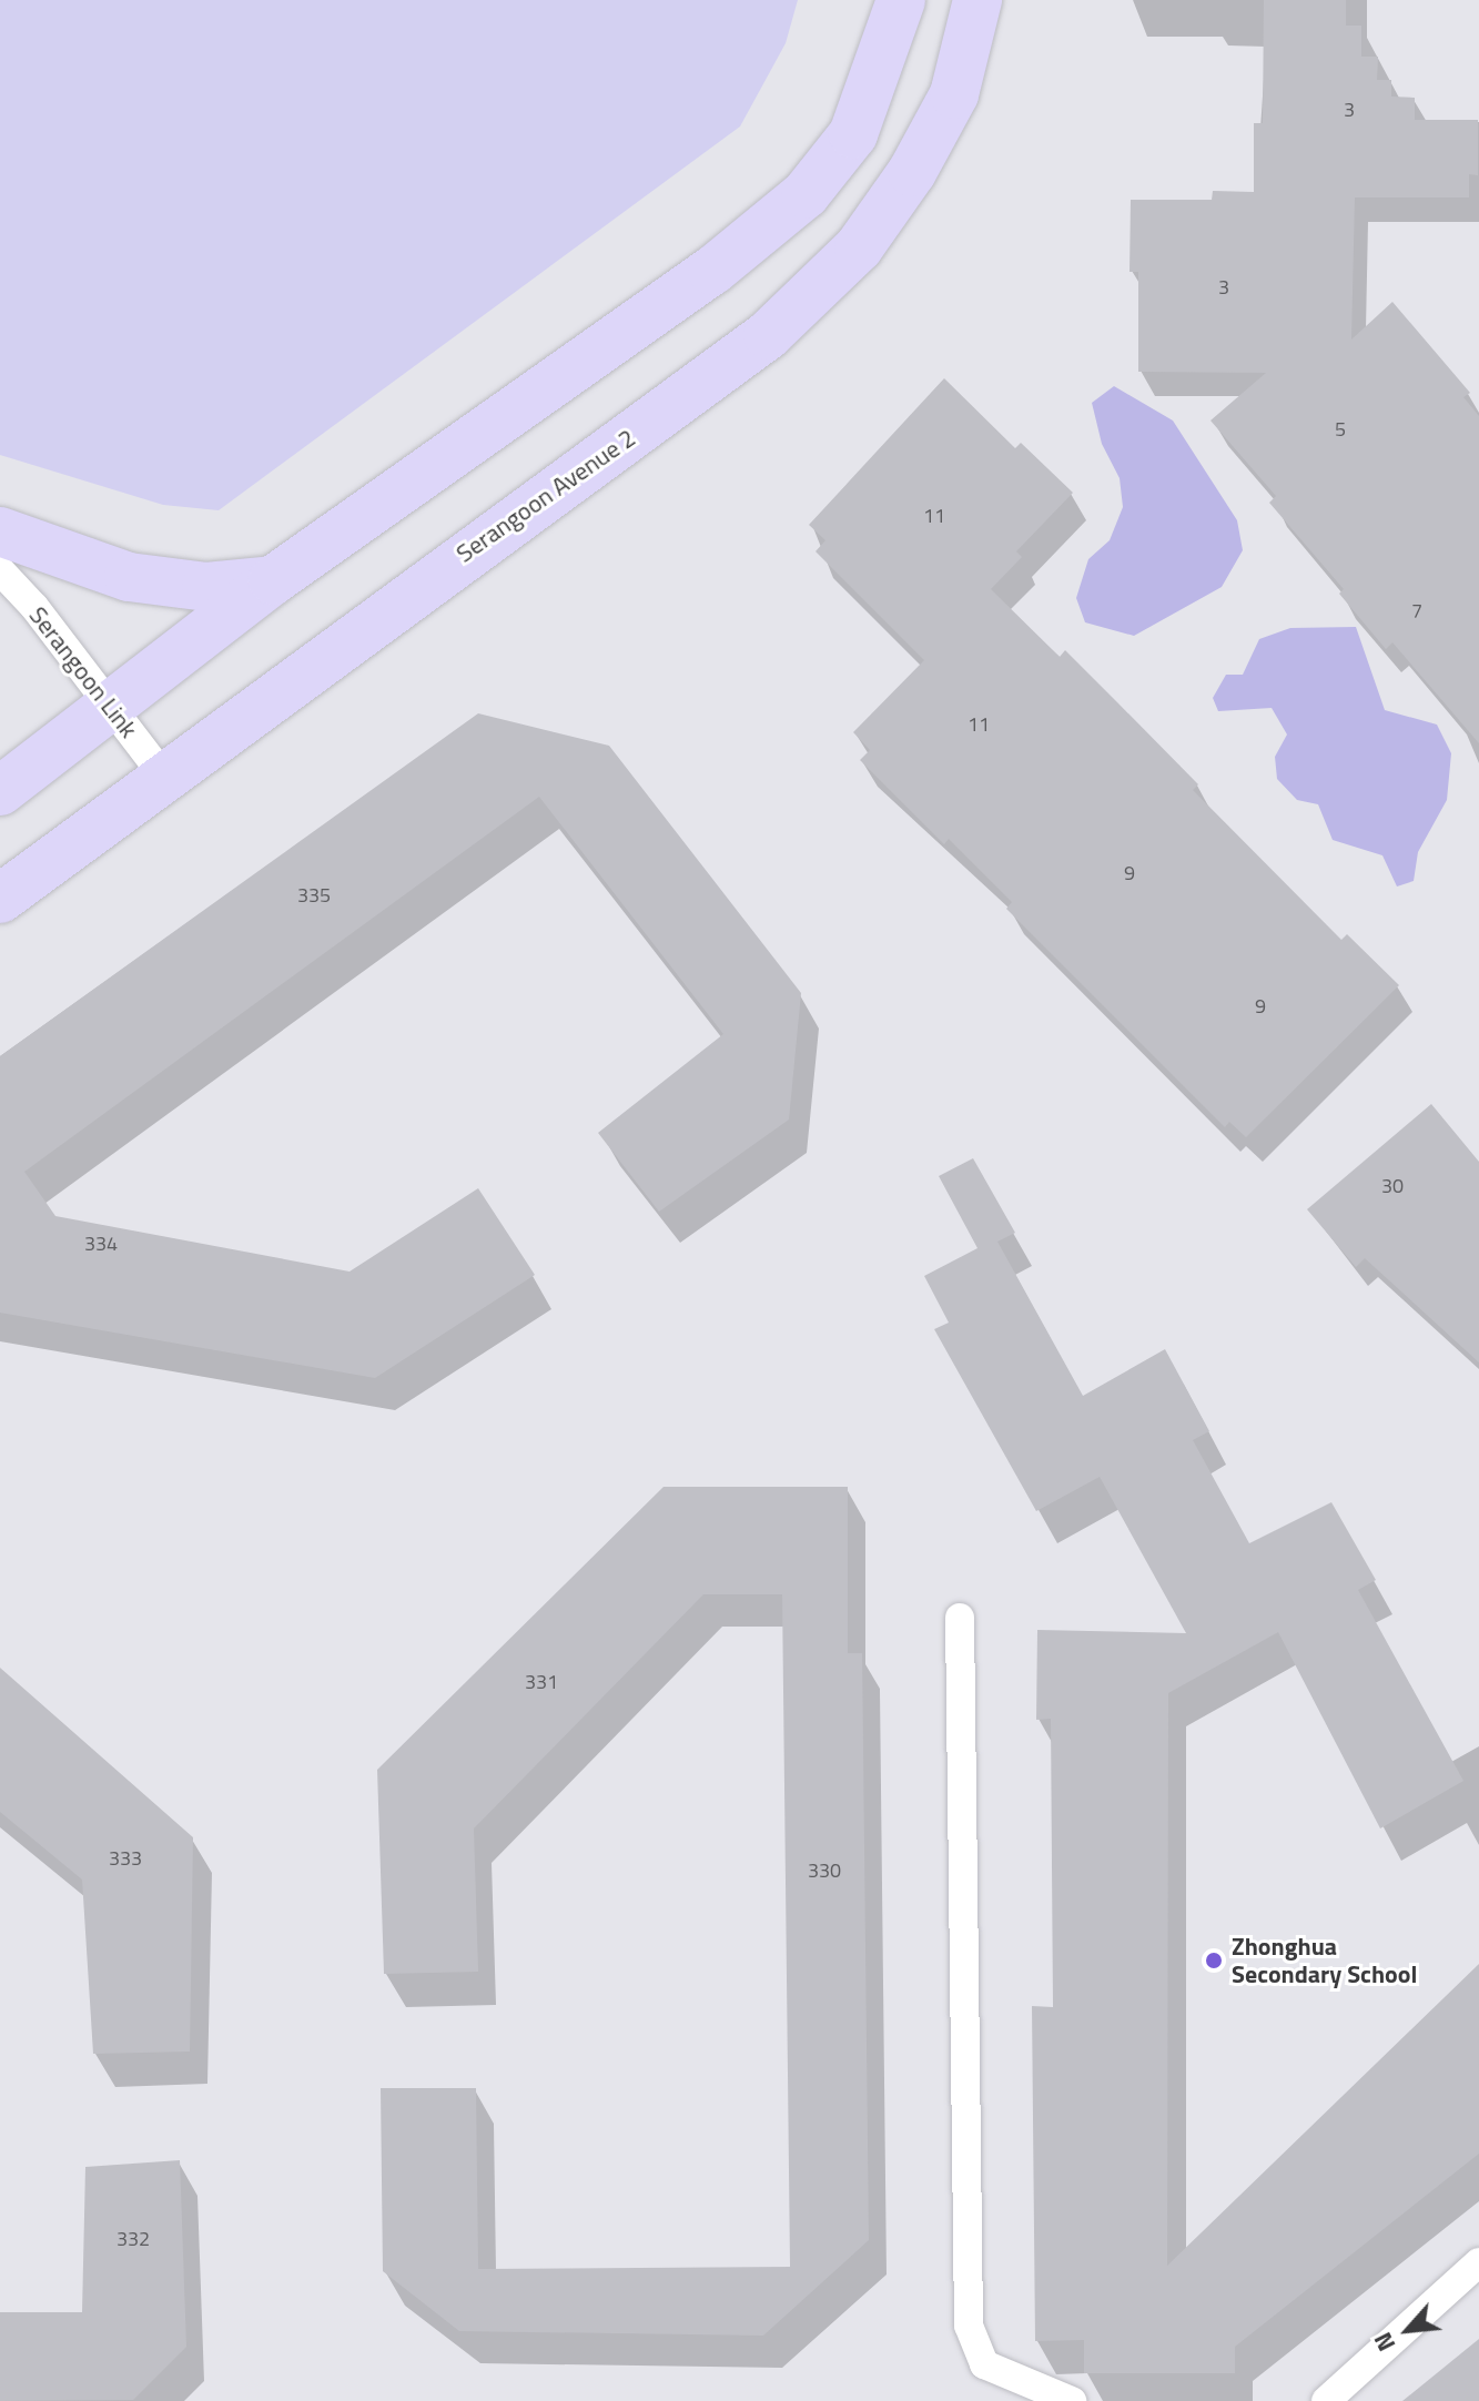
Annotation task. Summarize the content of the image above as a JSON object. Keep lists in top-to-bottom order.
{
  "streets": {
    "main road": ["Serangoon Avenue 2"],
    "lane": ["Serangoon Link"]
  },
  "crossings": [
    ["Serangoon Avenue 2", "Serangoon Link"]
  ],
  "places": ["Zhonghua Secondary School"],
  "house_numbers": [
    "3",
    "3",
    "5",
    "11",
    "7",
    "11",
    "9",
    "335",
    "9",
    "30",
    "334",
    "331",
    "333",
    "330",
    "332"
  ],
  "north": "bottom left"
}
